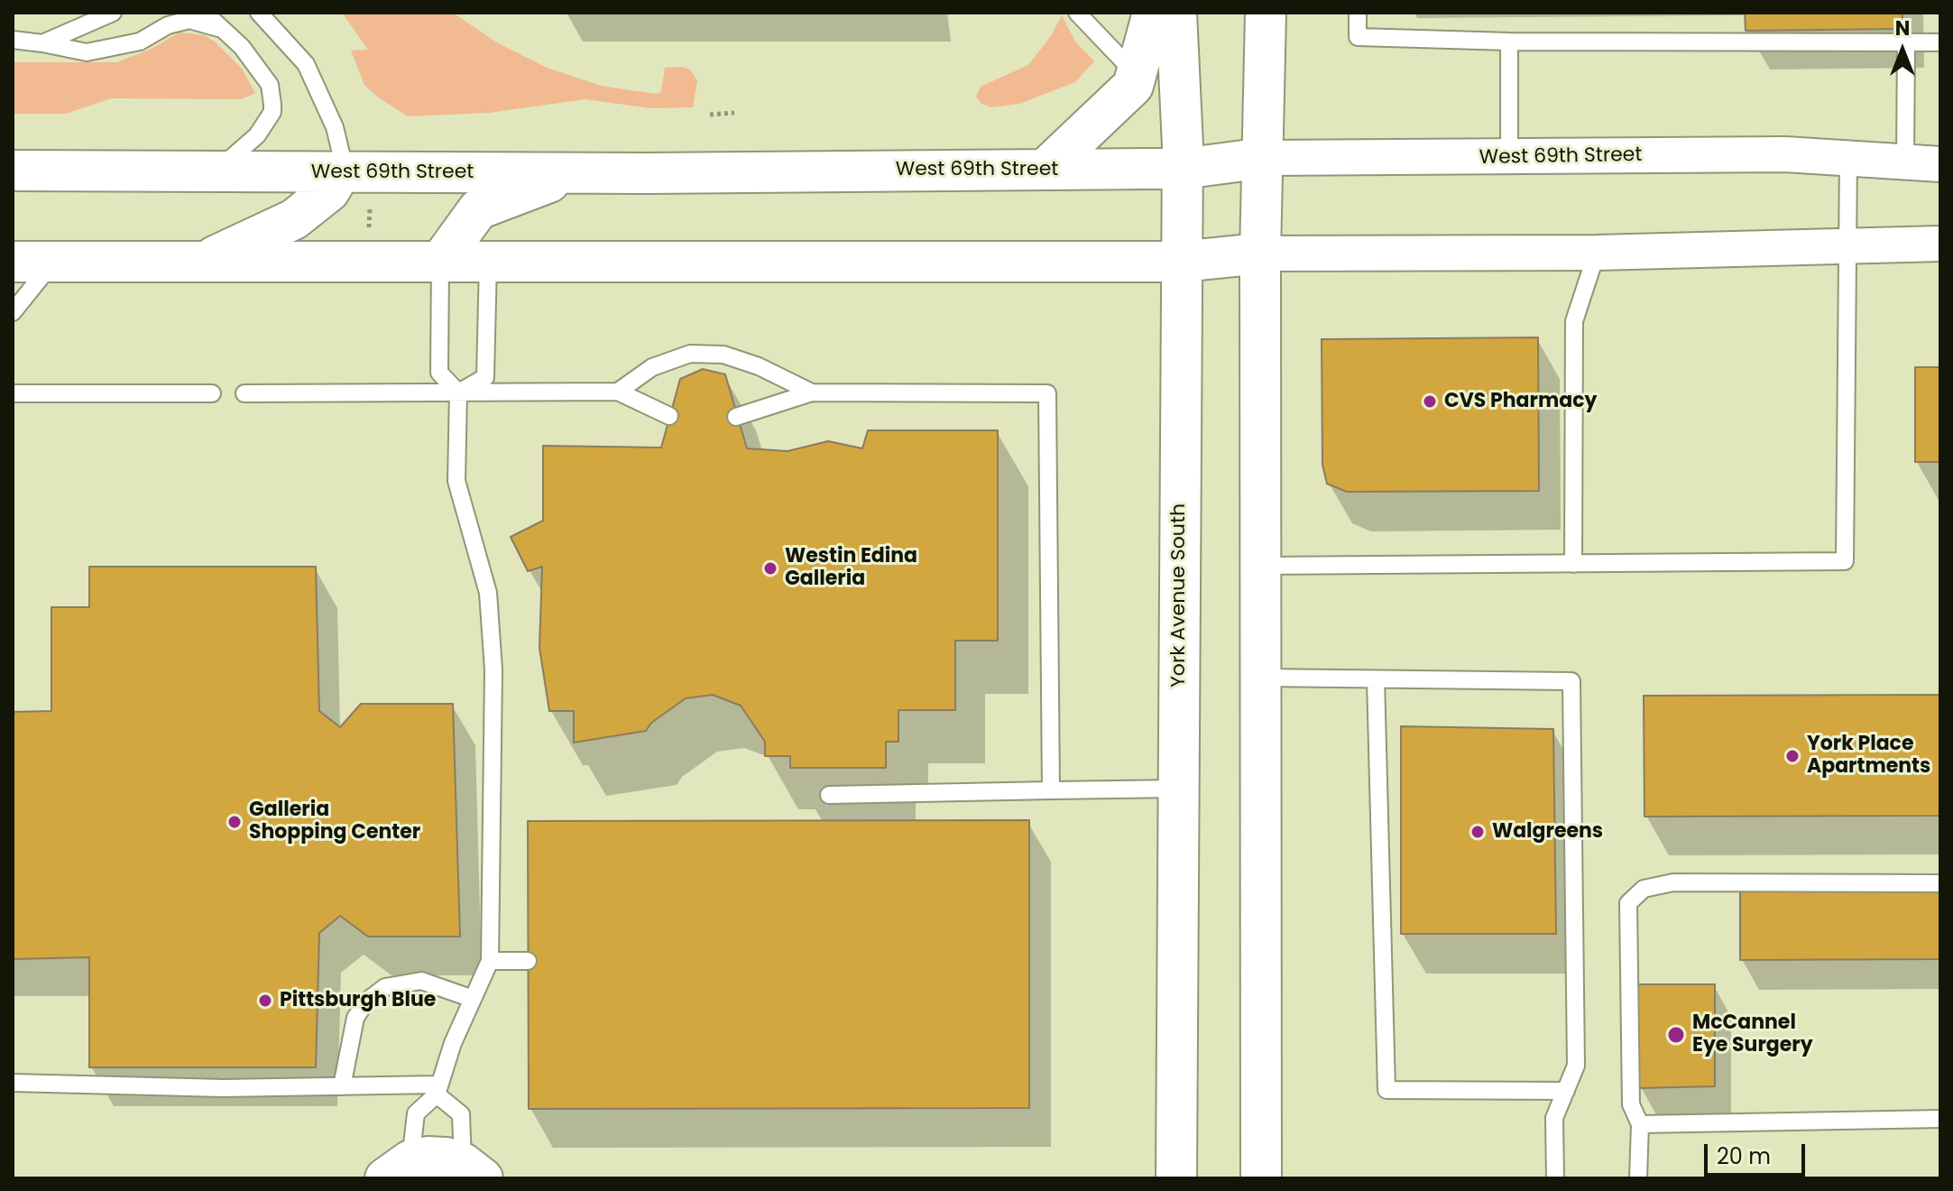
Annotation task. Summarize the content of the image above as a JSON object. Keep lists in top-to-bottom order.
{
  "streets": {
    "street": ["West 69th Street", "York Avenue South"]
  },
  "crossings": [
    ["West 69th Street", "York Avenue South"]
  ],
  "places": [
    "CVS Pharmacy",
    "Westin Edina Galleria",
    "York Place Apartments",
    "Galleria Shopping Center",
    "Walgreens",
    "Pittsburgh Blue",
    "McCannel Eye Surgery"
  ],
  "scale_bar": "20 m",
  "north": "top"
}
